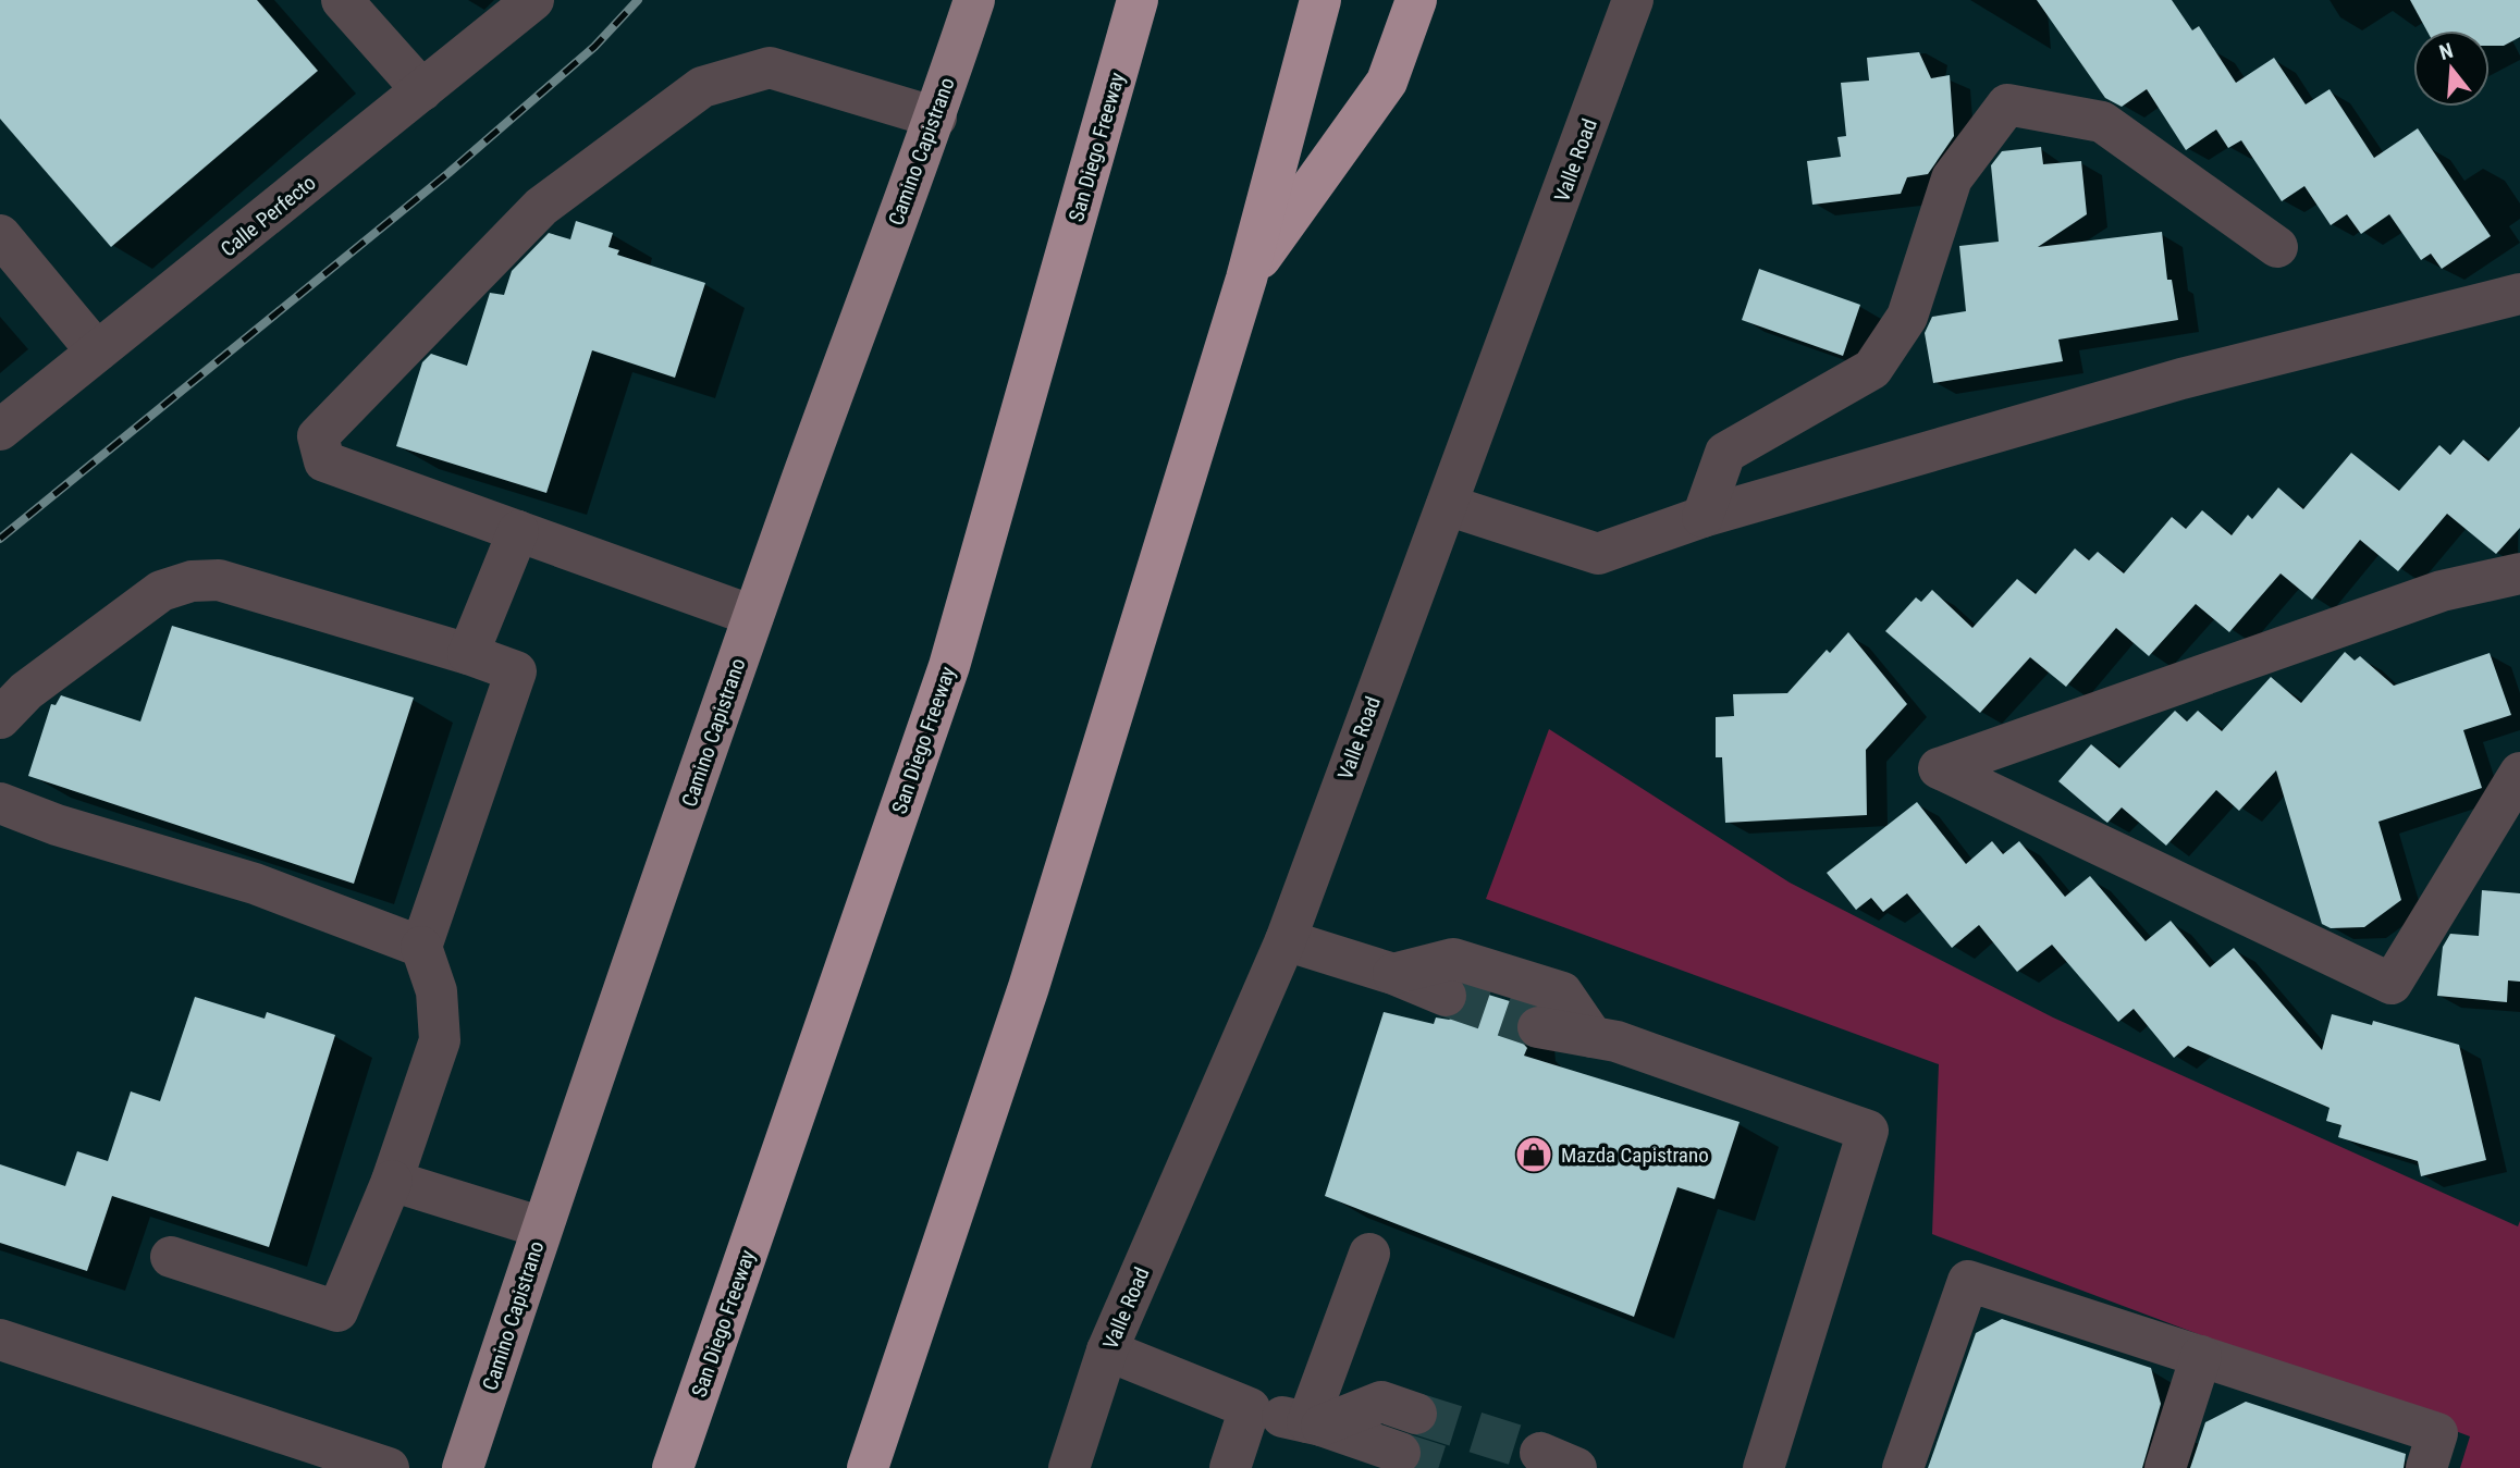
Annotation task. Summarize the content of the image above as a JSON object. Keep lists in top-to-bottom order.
{
  "streets": {
    "highway": ["San Diego Freeway"],
    "main road": ["Camino Capistrano"],
    "street": ["Valle Road", "Calle Perfecto"]
  },
  "places": {
    "shop": ["Mazda Capistrano"]
  },
  "north": "top"
}
